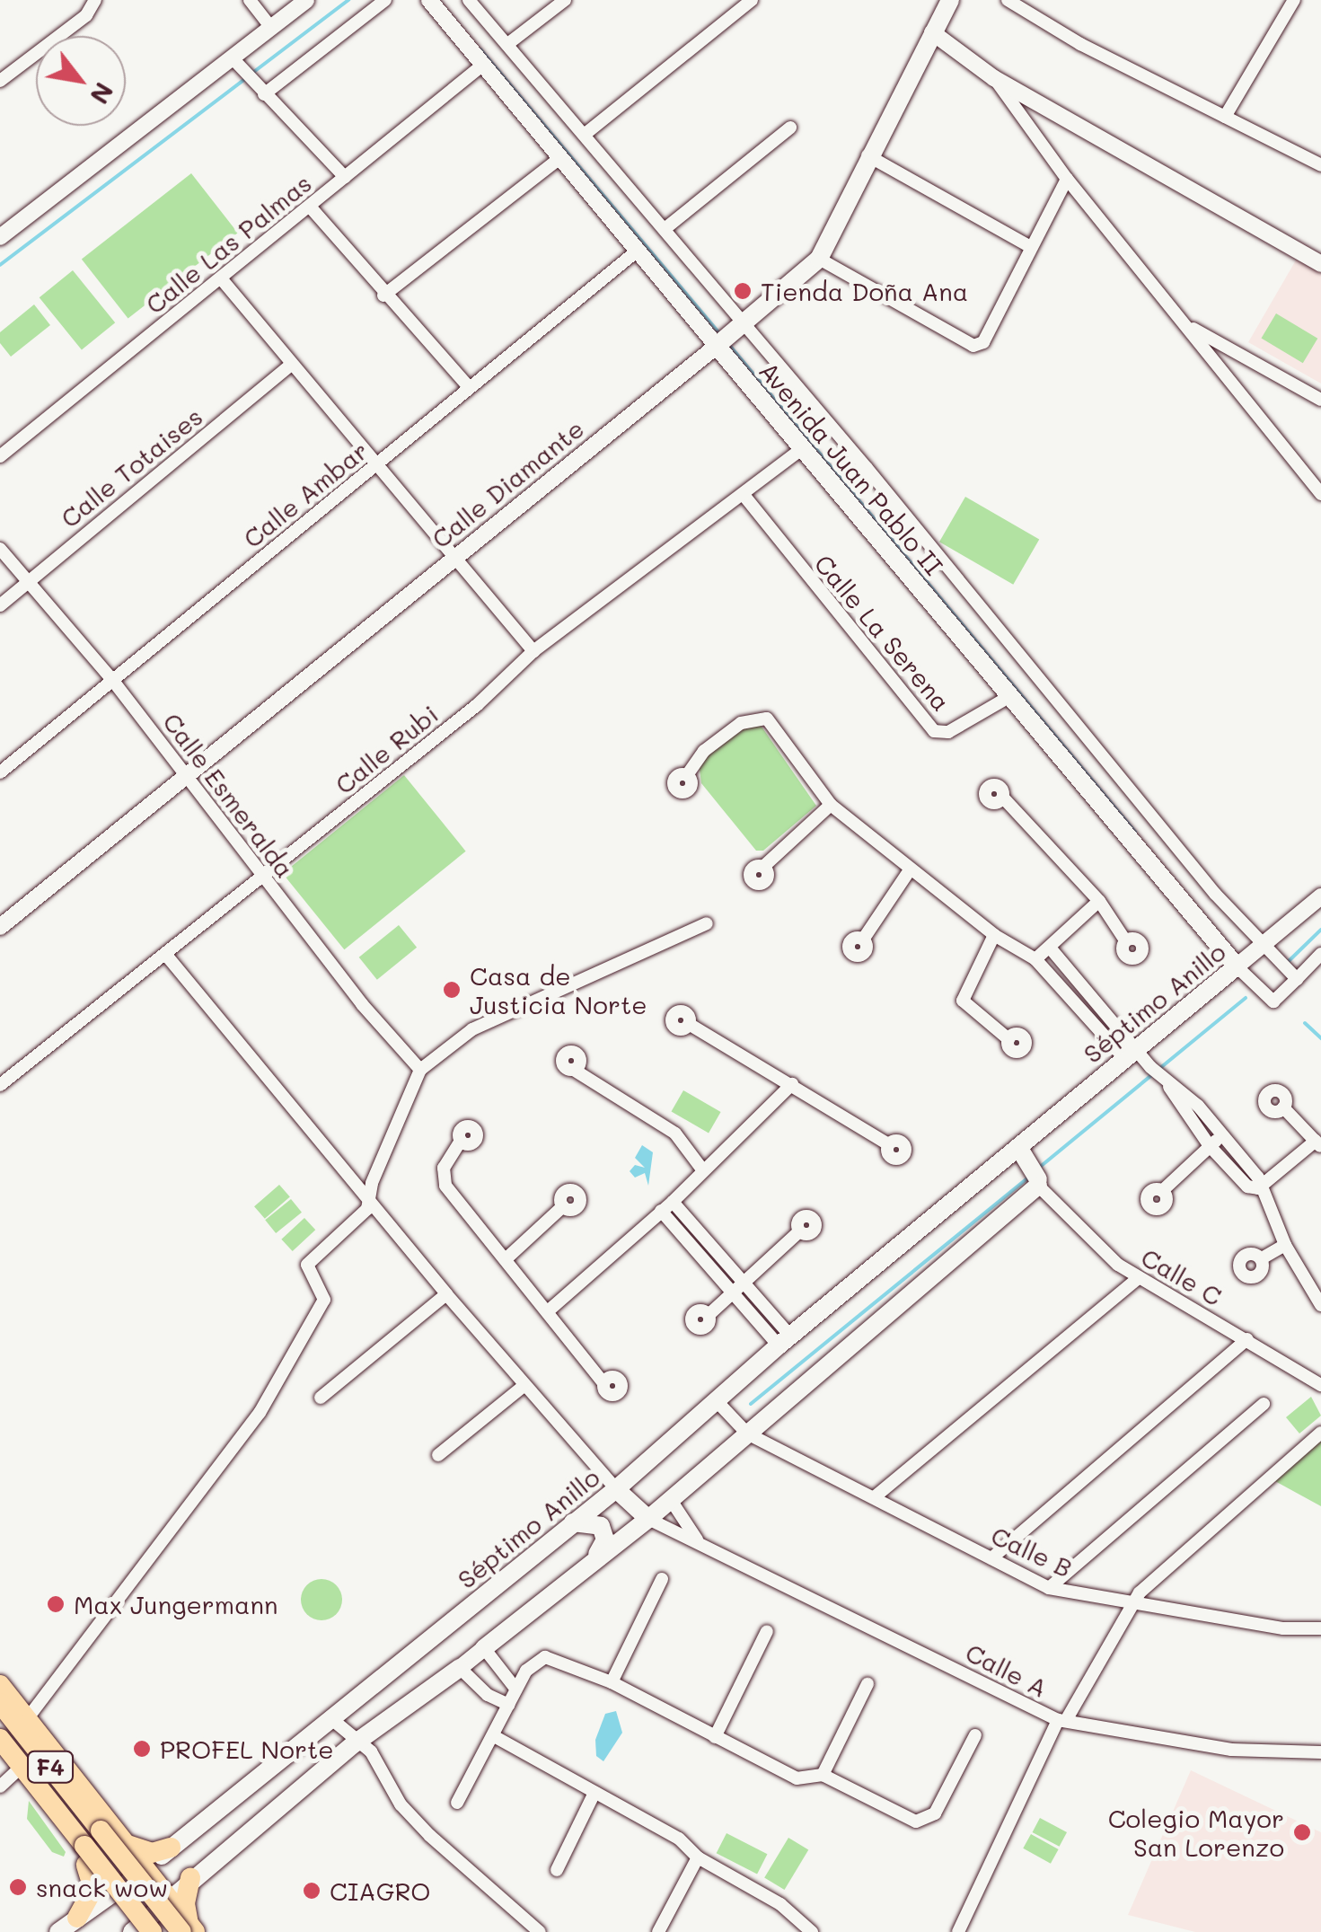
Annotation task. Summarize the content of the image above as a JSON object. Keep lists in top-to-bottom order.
{
  "streets": {
    "main road": [
      "Avenida Juan Pablo II",
      "Calle Diamante",
      "Séptimo Anillo",
      "F4"
    ],
    "street": [
      "Calle Las Palmas",
      "Calle Totaises",
      "Calle Ambar",
      "Calle La Serena",
      "Calle Rubi",
      "Calle Esmeralda",
      "Calle C",
      "Calle B",
      "Calle A"
    ]
  },
  "crossings": [
    ["Calle Las Palmas", "Avenida Juan Pablo II"],
    ["Calle Totaises", "Calle Esmeralda"],
    ["Avenida Juan Pablo II", "Calle Diamante"],
    ["Avenida Juan Pablo II", "Calle Ambar"],
    ["Avenida Juan Pablo II", "Calle La Serena"],
    ["Avenida Juan Pablo II", "Calle Rubi"],
    ["Avenida Juan Pablo II", "Séptimo Anillo"],
    ["Calle Diamante", "Calle Esmeralda"],
    ["Calle Ambar", "Calle Esmeralda"],
    ["Calle La Serena", "Calle Rubi"],
    ["Calle Rubi", "Calle Esmeralda"]
  ],
  "places": [
    "Tienda Doña Ana",
    "Casa de Justicia Norte",
    "Max Jungermann",
    "PROFEL Norte",
    "Colegio Mayor San Lorenzo",
    "snack wow",
    "CIAGRO"
  ],
  "north": "bottom right"
}
